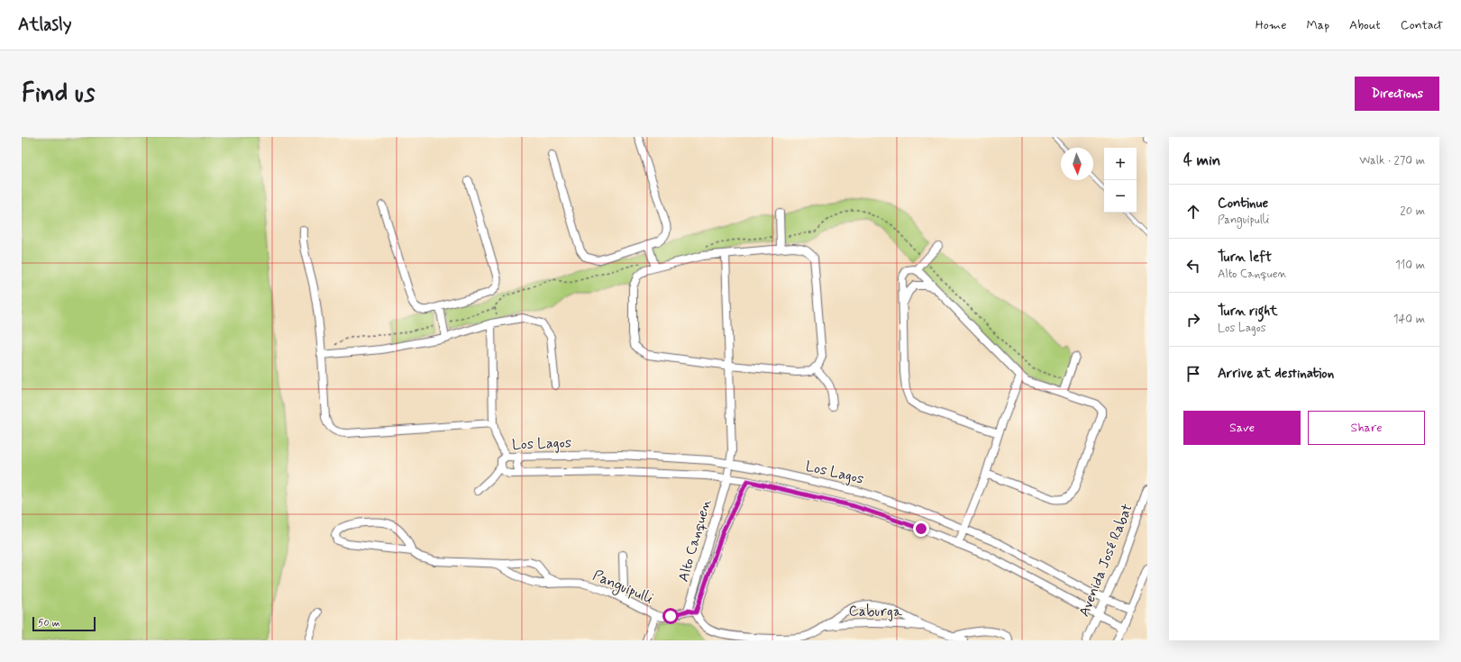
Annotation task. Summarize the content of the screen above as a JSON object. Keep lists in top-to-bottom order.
{
  "streets": {
    "street": [
      "Los Lagos",
      "Alto Canquen",
      "Avenida José Rabat",
      "Panguipulli",
      "Caburga"
    ]
  },
  "crossings": [
    ["Los Lagos", "Alto Canquen"],
    ["Los Lagos", "Avenida José Rabat"],
    ["Alto Canquen", "Panguipulli"],
    ["Alto Canquen", "Caburga"]
  ],
  "scale_bar": "50 m",
  "north": "bottom",
  "page": {
    "header": "Atlasly",
    "nav": [
      "Home",
      "Map",
      "About",
      "Contact"
    ],
    "buttons": [
      "Directions",
      ["Save", "Share"]
    ],
    "title": "Find us",
    "heading": ["4 min", "Walk · 270 m"],
    "map_buttons": ["+", "−"],
    "list": [
      ["Continue", "Panguipulli", "20 m"],
      ["Turn left", "Alto Canquen", "110 m"],
      ["Turn right", "Los Lagos", "140 m"],
      "Arrive at destination"
    ],
    "scale": "50 m"
  }
}
